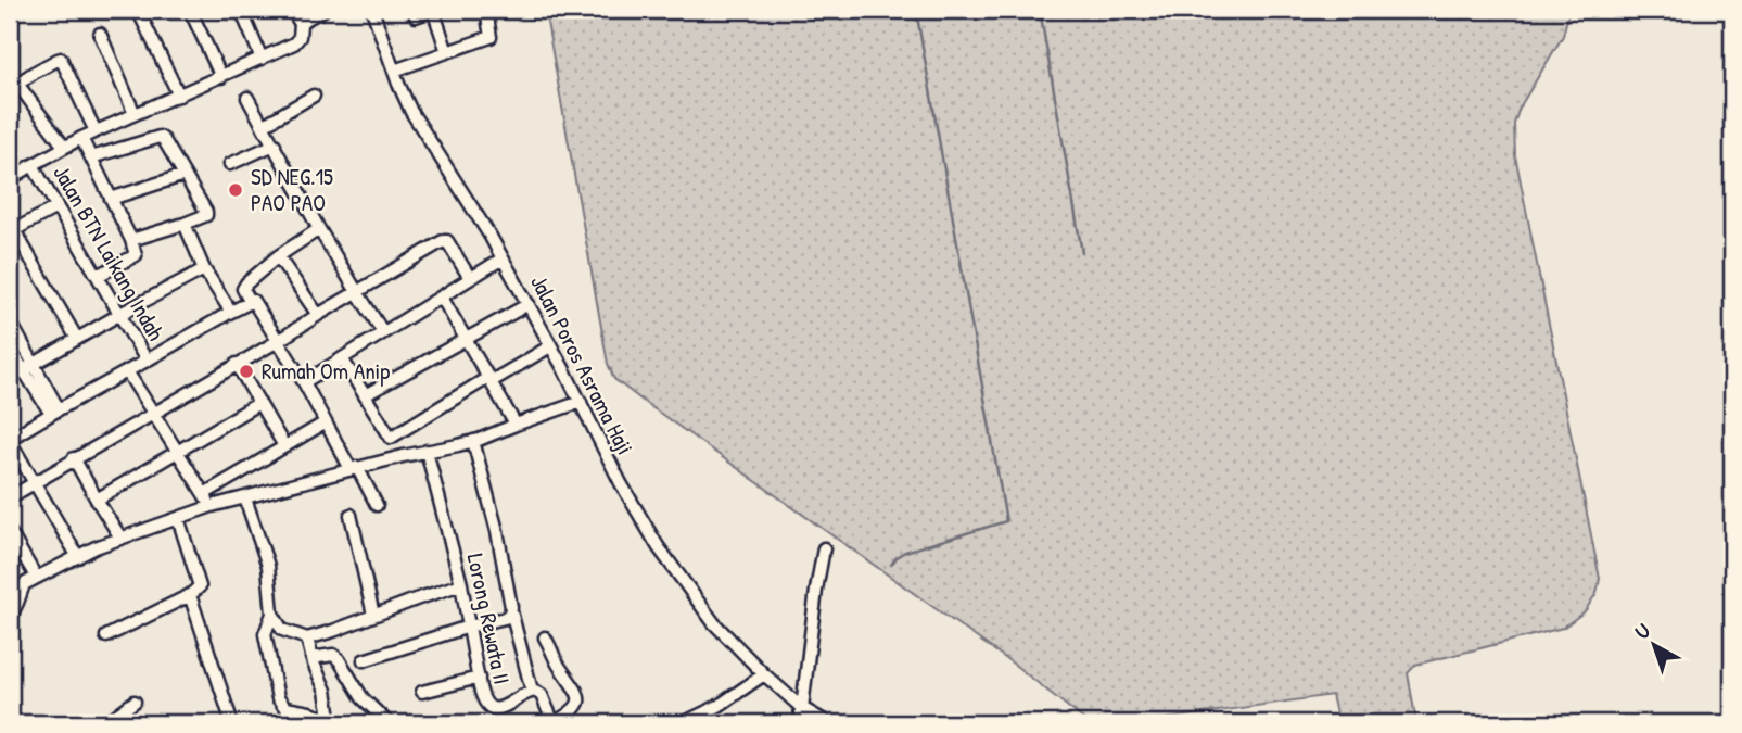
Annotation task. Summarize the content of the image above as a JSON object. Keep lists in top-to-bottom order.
{
  "streets": {
    "street": ["Jalan BTN Laikang Indah", "Jalan Poros Asrama Haji", "Lorong Rewata II"]
  },
  "places": ["SD NEG.15 PAO PAO", "Rumah Om Anip"],
  "north": "top left"
}
